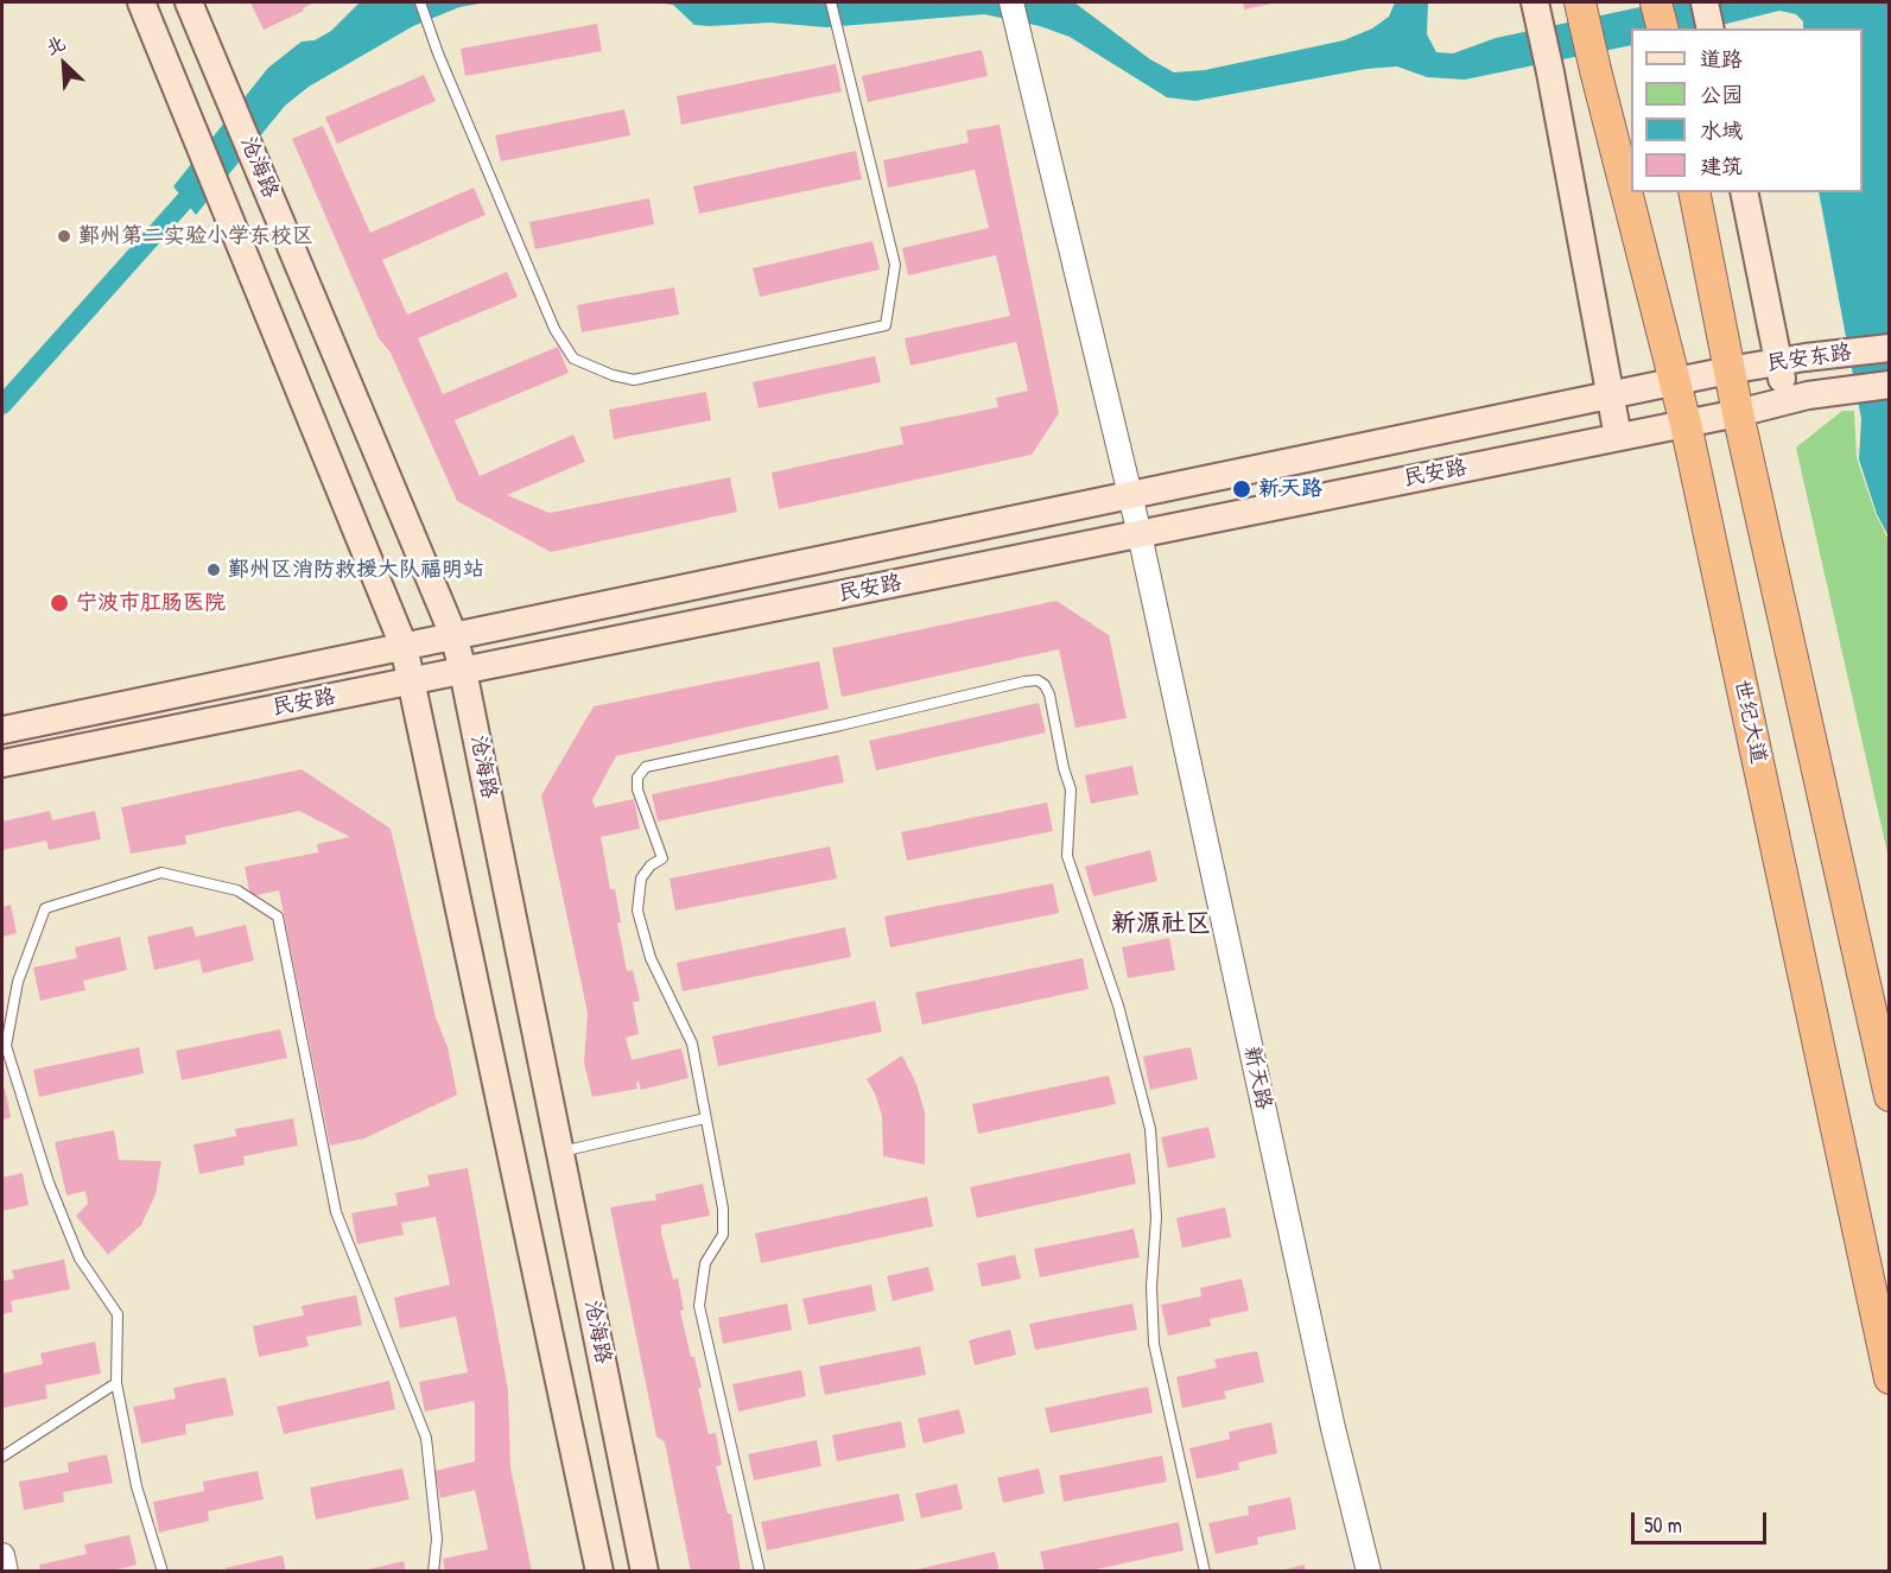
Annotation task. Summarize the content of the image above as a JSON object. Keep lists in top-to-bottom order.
{
  "streets": {
    "highway": ["世纪大道"],
    "main road": ["沧海路", "民安东路", "民安路"],
    "street": ["新天路"]
  },
  "crossings": [
    ["沧海路", "民安路"],
    ["民安东路", "民安路"],
    ["民安路", "世纪大道"],
    ["民安路", "新天路"]
  ],
  "districts": ["新源社区"],
  "places": [
    "鄞州第二实验小学东校区",
    "新天路",
    "鄞州区消防救援大队福明站",
    "宁波市肛肠医院"
  ],
  "legend": [
    "道路",
    "公园",
    "水域",
    "建筑"
  ],
  "scale_bar": "50 m",
  "north": "top left"
}
